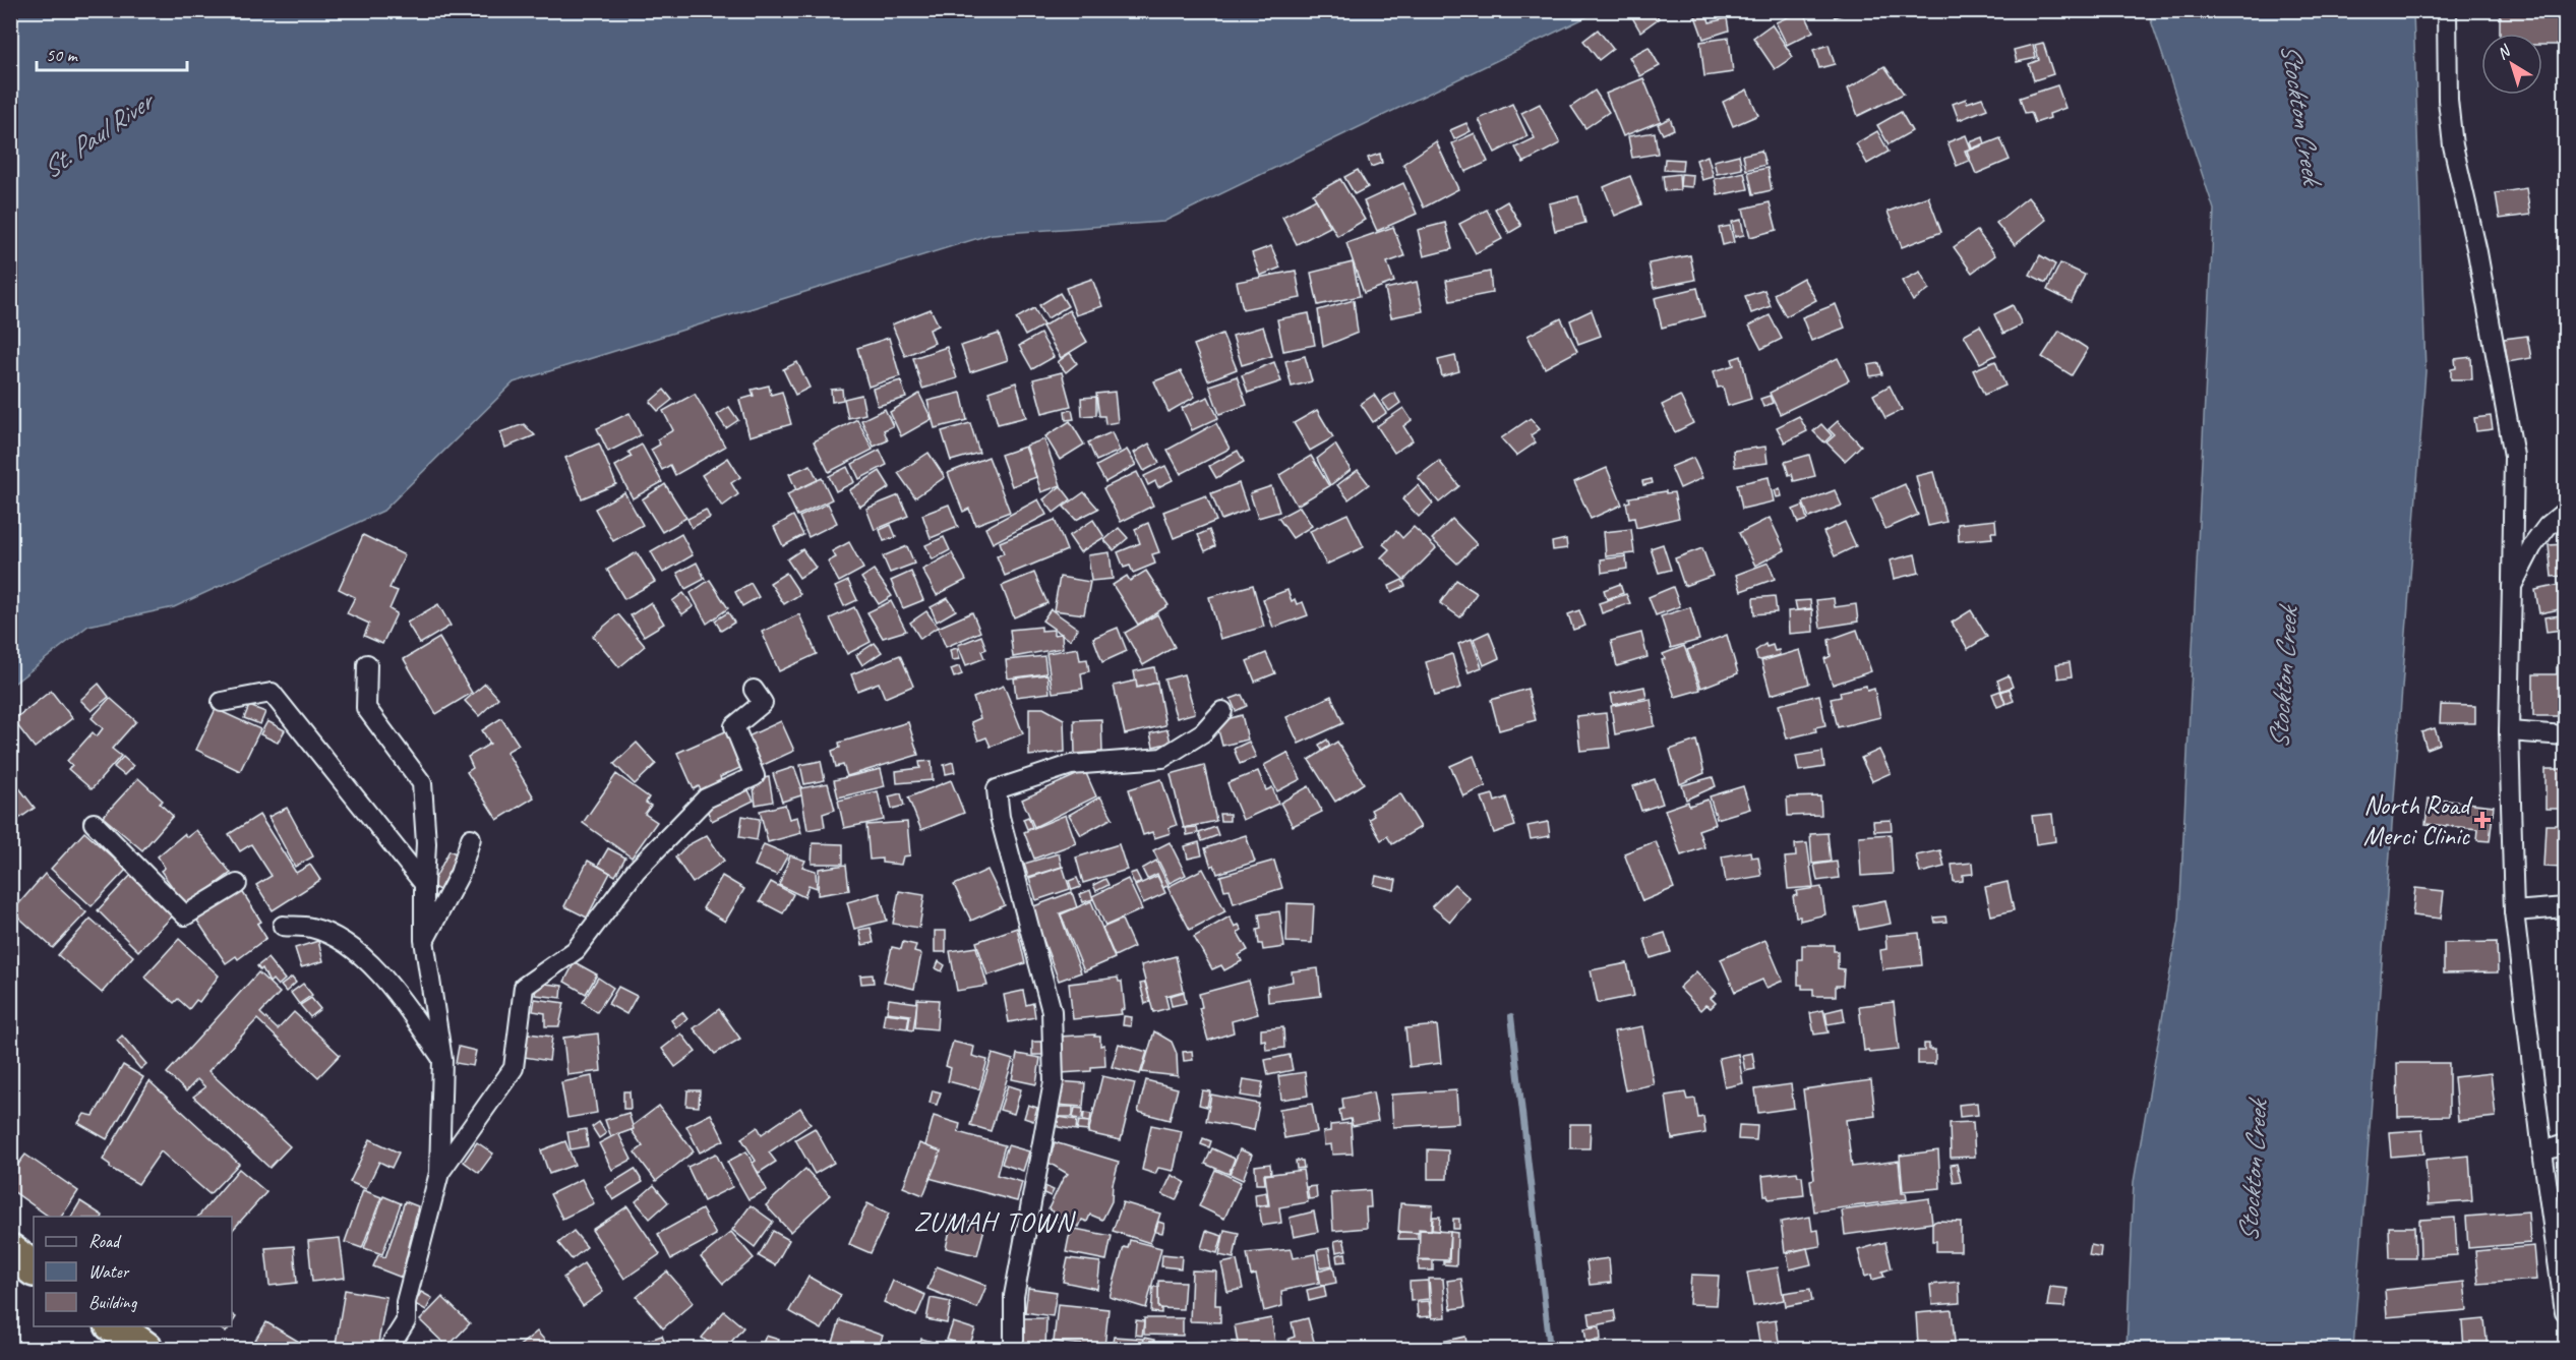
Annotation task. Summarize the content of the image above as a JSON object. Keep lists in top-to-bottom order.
{
  "districts": ["ZUMAH TOWN"],
  "water": ["Stockton Creek", "St. Paul River"],
  "places": {
    "health": ["North Road Merci Clinic"]
  },
  "legend": ["Road", "Water", "Building"],
  "scale_bar": "50 m",
  "north": "top left"
}
